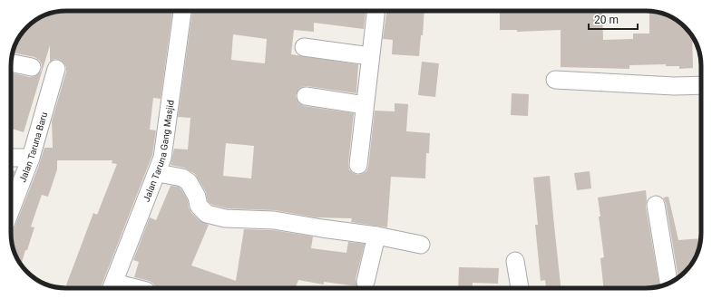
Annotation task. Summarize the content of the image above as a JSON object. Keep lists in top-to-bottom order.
{
  "streets": {
    "street": ["Jalan Taruna Baru", "Jalan Taruna Gang Masjid"]
  },
  "scale_bar": "20 m"
}
